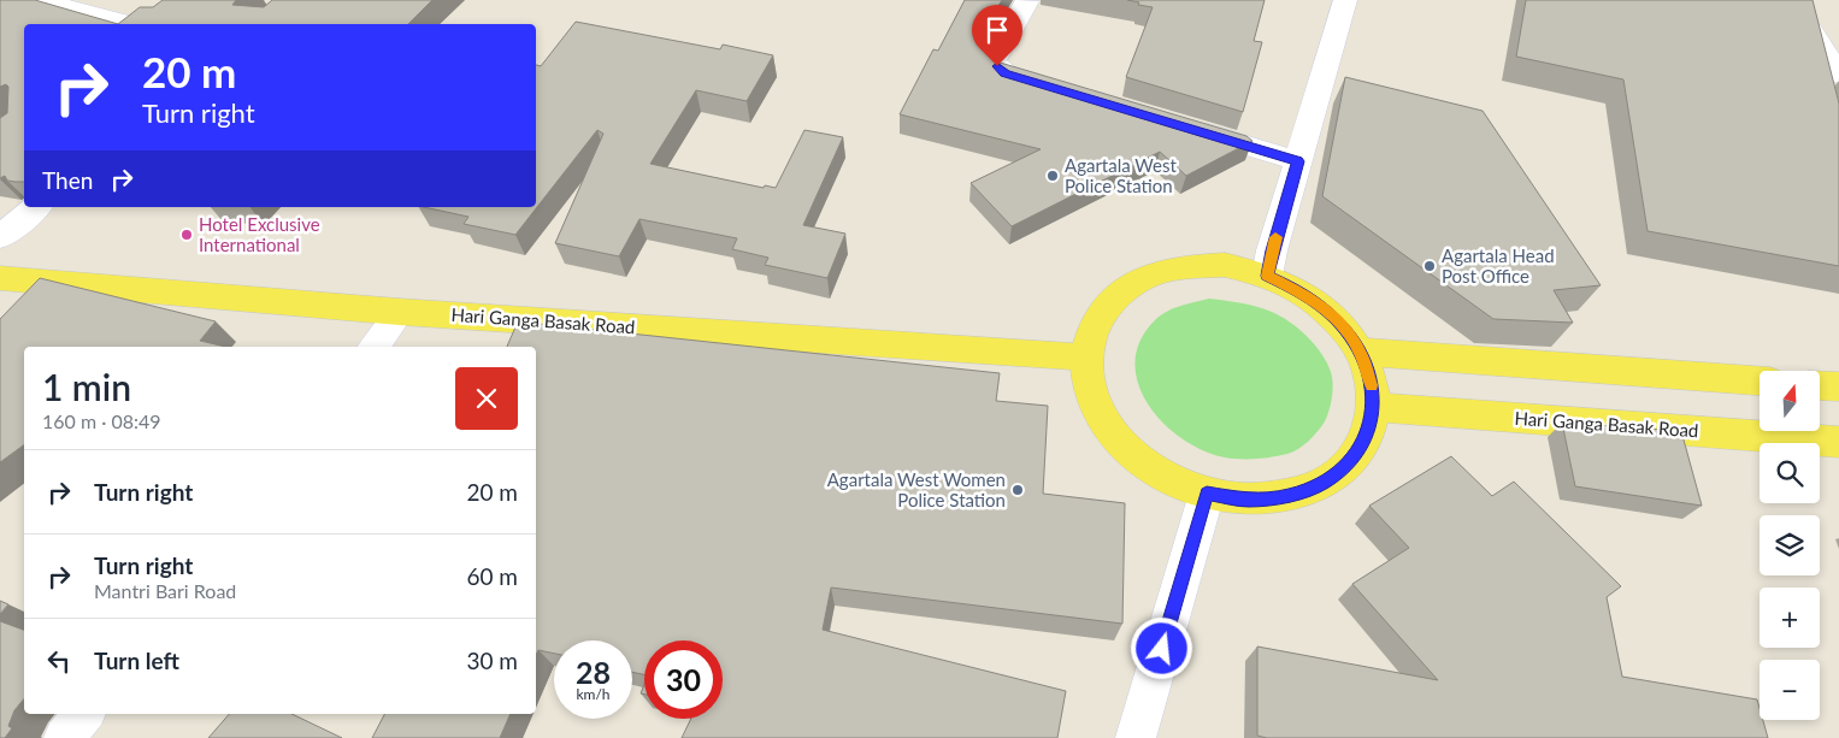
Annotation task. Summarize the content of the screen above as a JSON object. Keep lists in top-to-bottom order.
{
  "streets": {
    "main road": ["Hari Ganga Basak Road"]
  },
  "places": [
    "Agartala West Police Station",
    "Hotel Exclusive International",
    "Agartala Head Post Office",
    "Agartala West Women Police Station"
  ],
  "north": "top",
  "page": {
    "turn": ["20 m", "Turn right"],
    "then": "Then",
    "heading": ["1 min", "160 m · 08:49"],
    "map_buttons": ["+", "−"],
    "list": [
      {
        "name": "Turn right",
        "value": "20 m"
      },
      {
        "name": "Turn right",
        "note": "Mantri Bari Road",
        "value": "60 m"
      },
      {
        "name": "Turn left",
        "value": "30 m"
      }
    ],
    "speed": "28 km/h",
    "limit": "30"
  }
}
